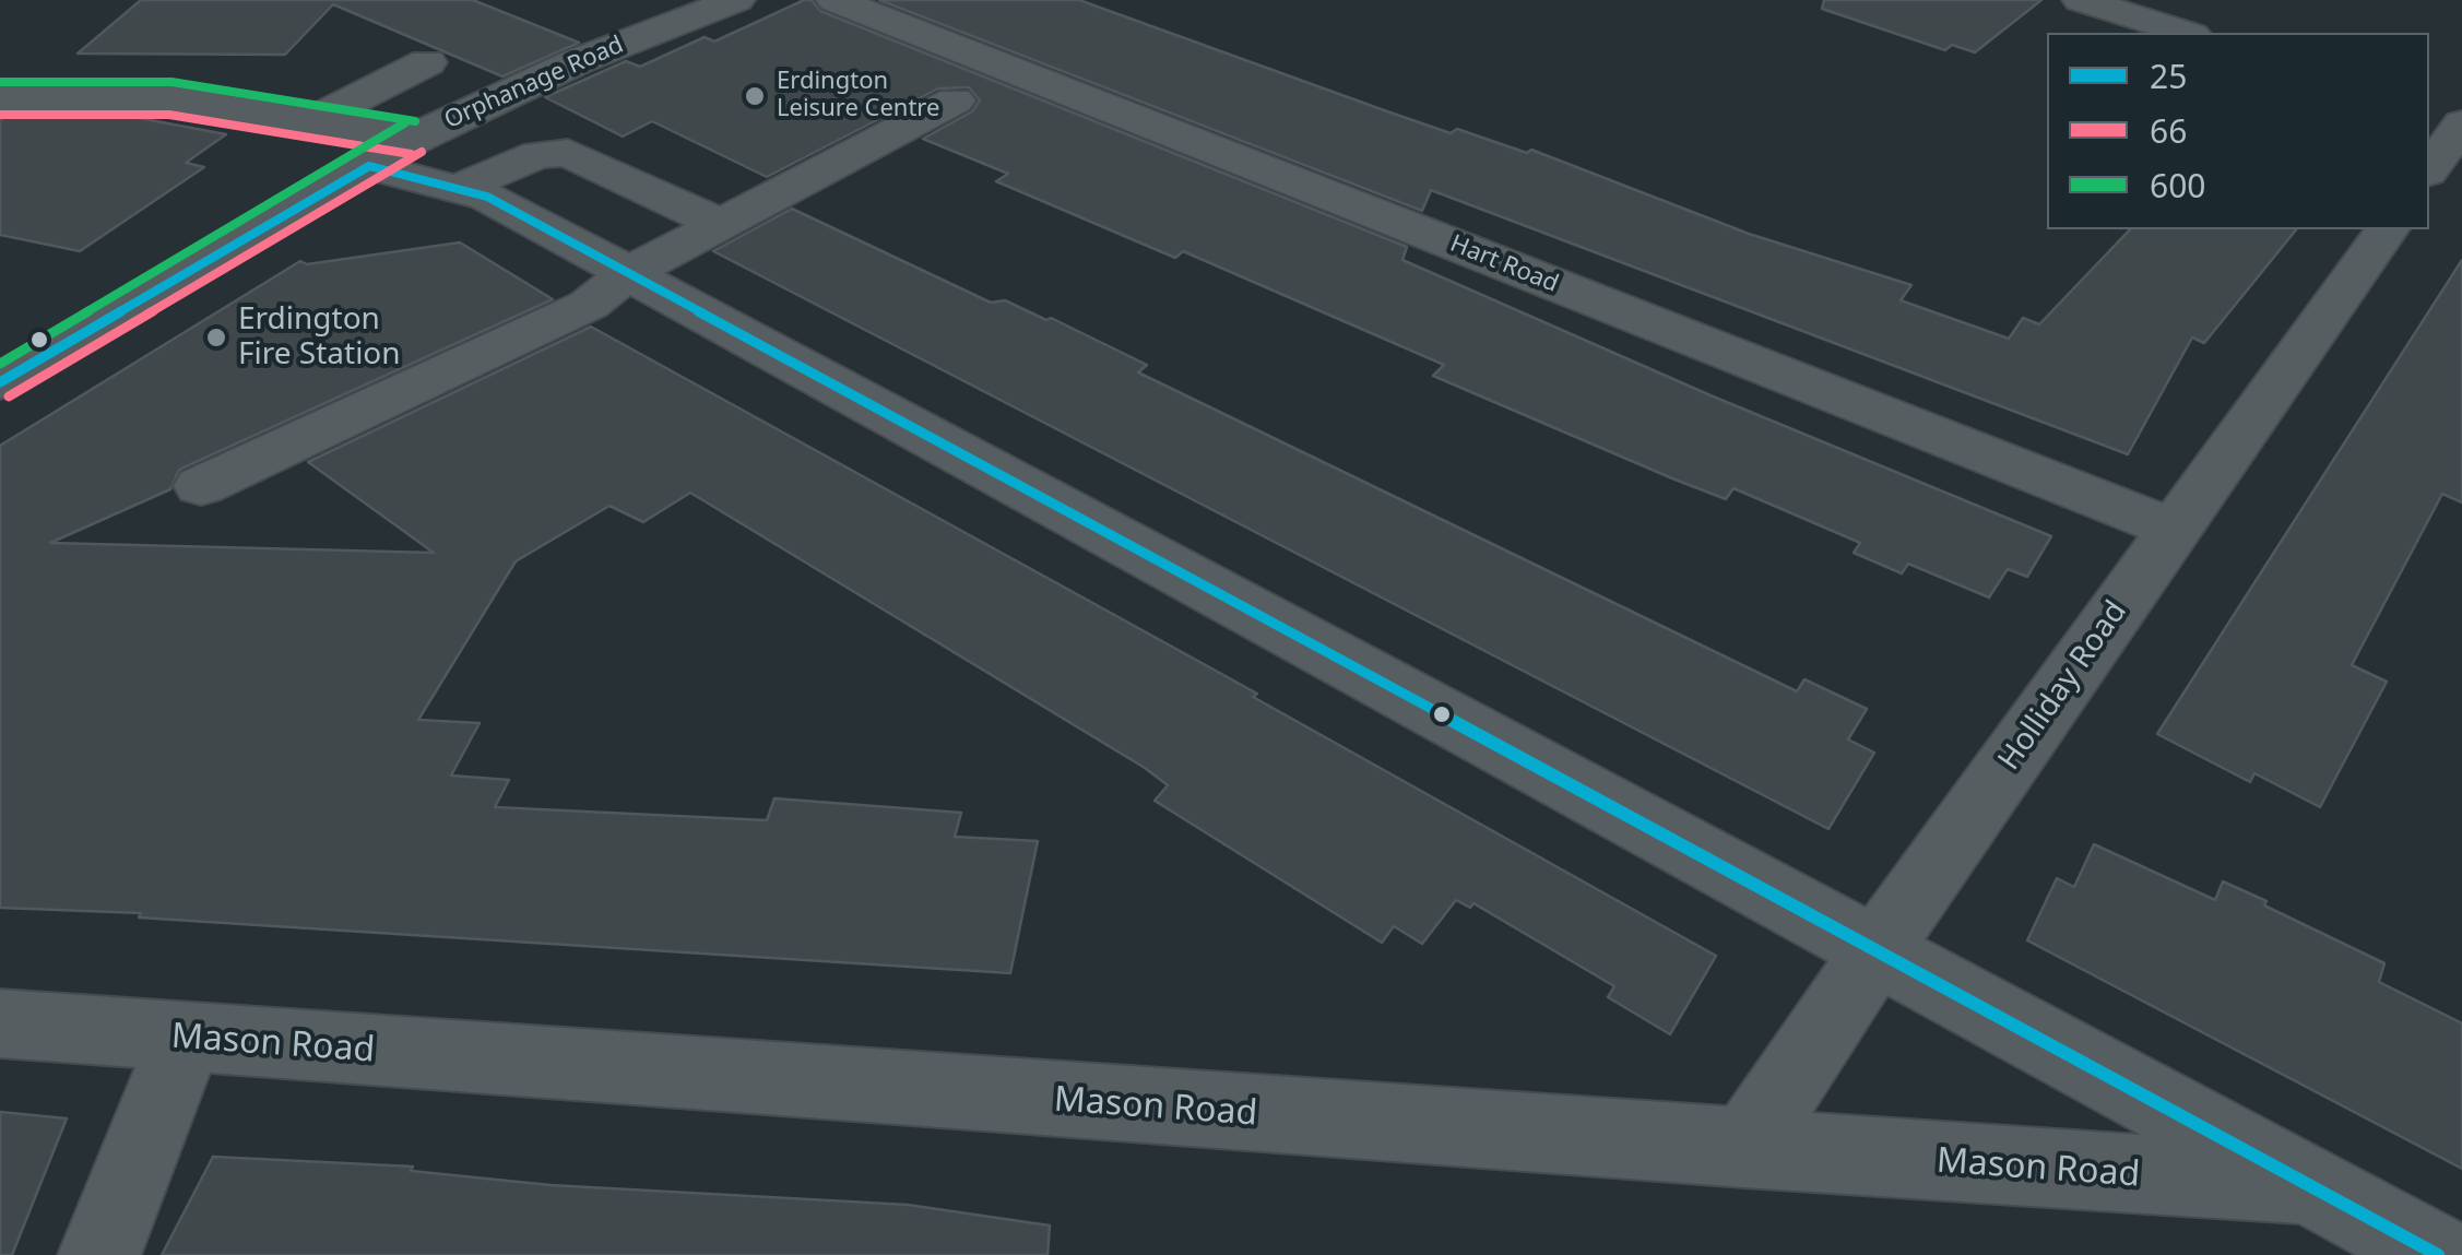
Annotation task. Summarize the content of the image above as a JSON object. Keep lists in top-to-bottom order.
{
  "streets": {
    "street": [
      "Orphanage Road",
      "Hart Road",
      "Holliday Road",
      "Mason Road"
    ]
  },
  "crossings": [
    ["Hart Road", "Holliday Road"],
    ["Holliday Road", "Mason Road"]
  ],
  "places": ["Erdington Leisure Centre", "Erdington Fire Station"],
  "lines": ["transit line 600", "transit line 66", "transit line 25"],
  "legend": ["25", "66", "600"]
}
